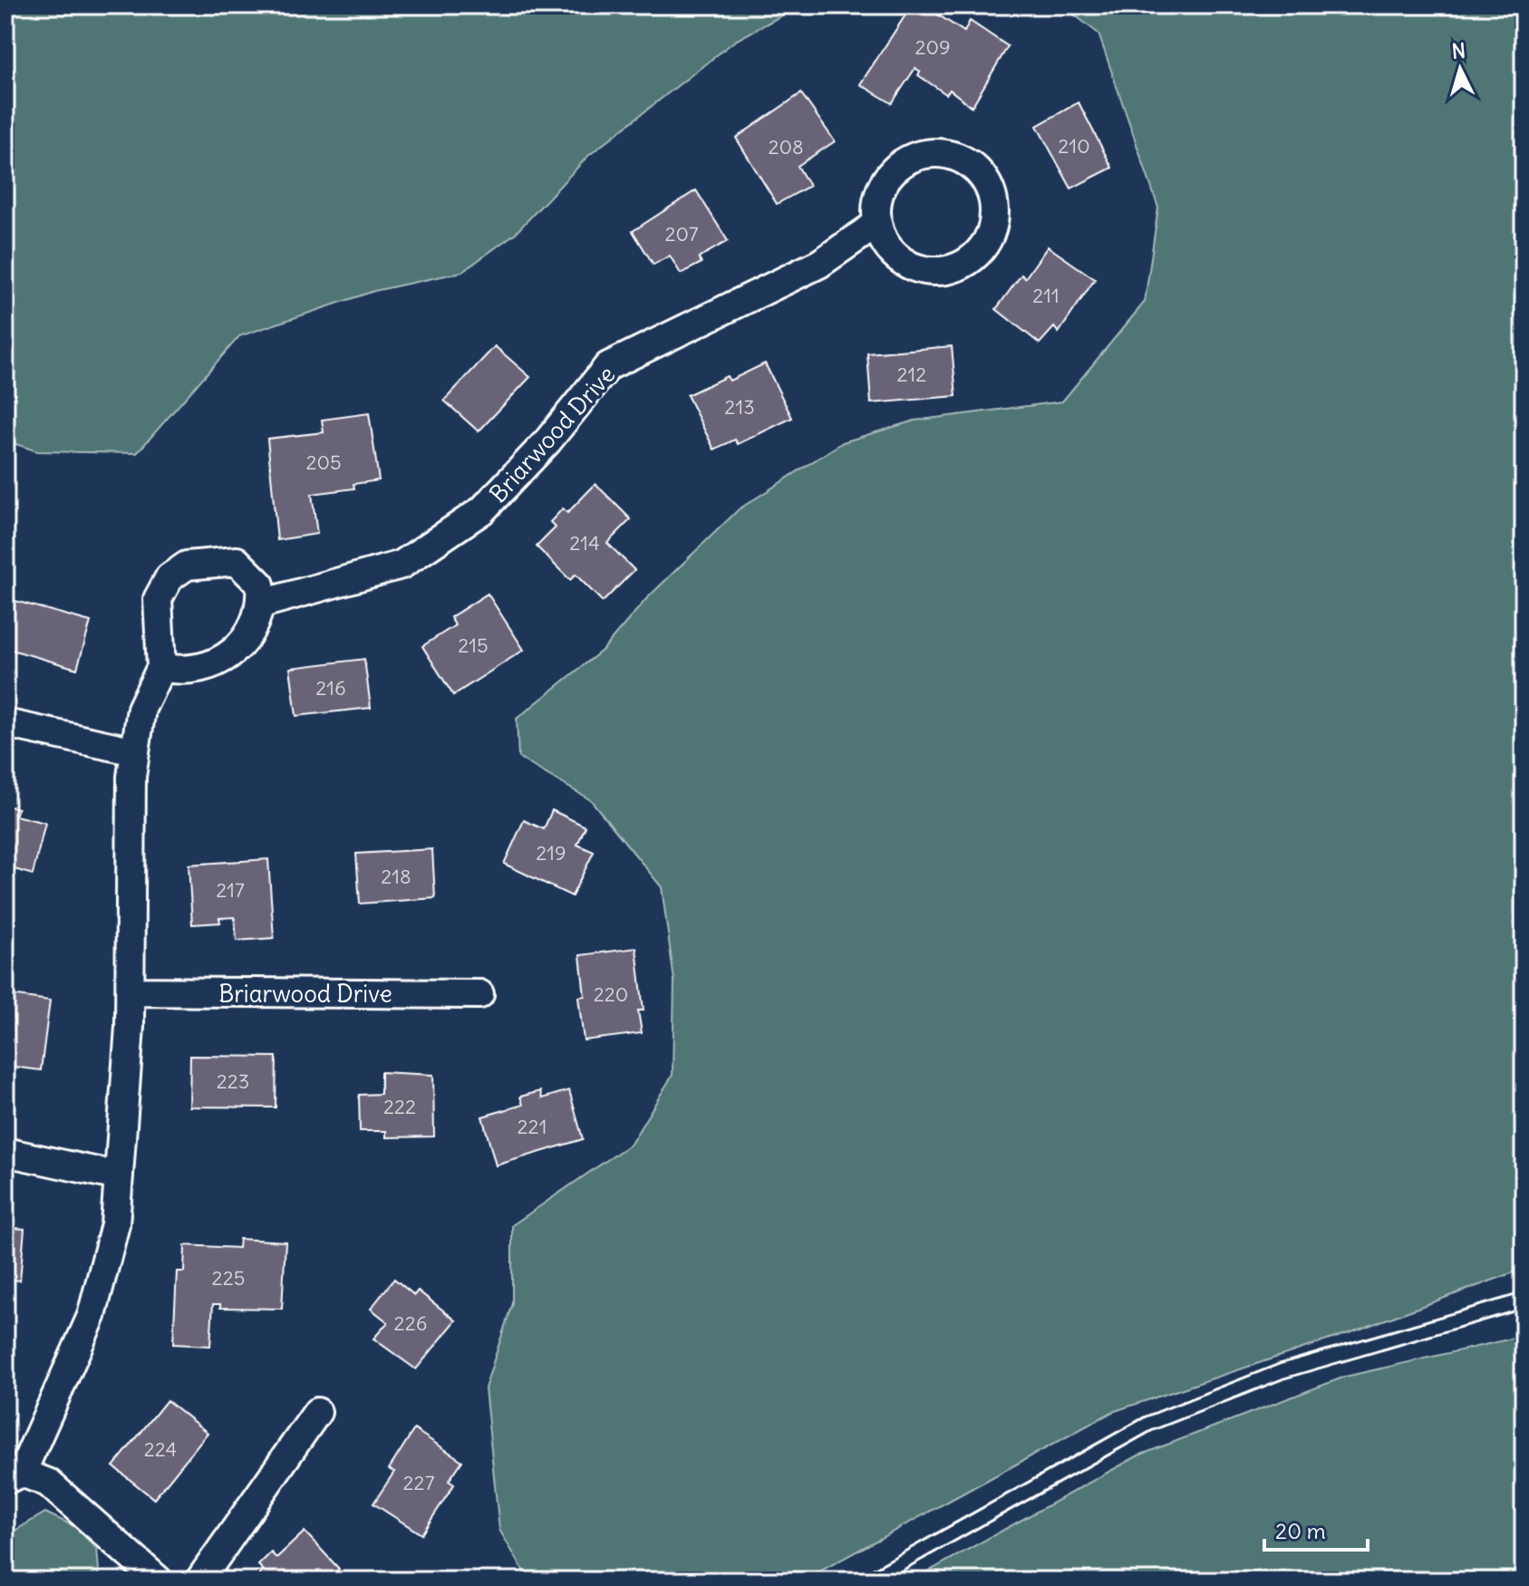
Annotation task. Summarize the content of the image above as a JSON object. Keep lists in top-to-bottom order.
{
  "streets": {
    "street": ["Briarwood Drive"]
  },
  "house_numbers": [
    "209",
    "210",
    "208",
    "207",
    "211",
    "212",
    "213",
    "205",
    "214",
    "215",
    "216",
    "219",
    "218",
    "217",
    "220",
    "223",
    "222",
    "221",
    "225",
    "226",
    "224",
    "227"
  ],
  "scale_bar": "20 m",
  "north": "top"
}
